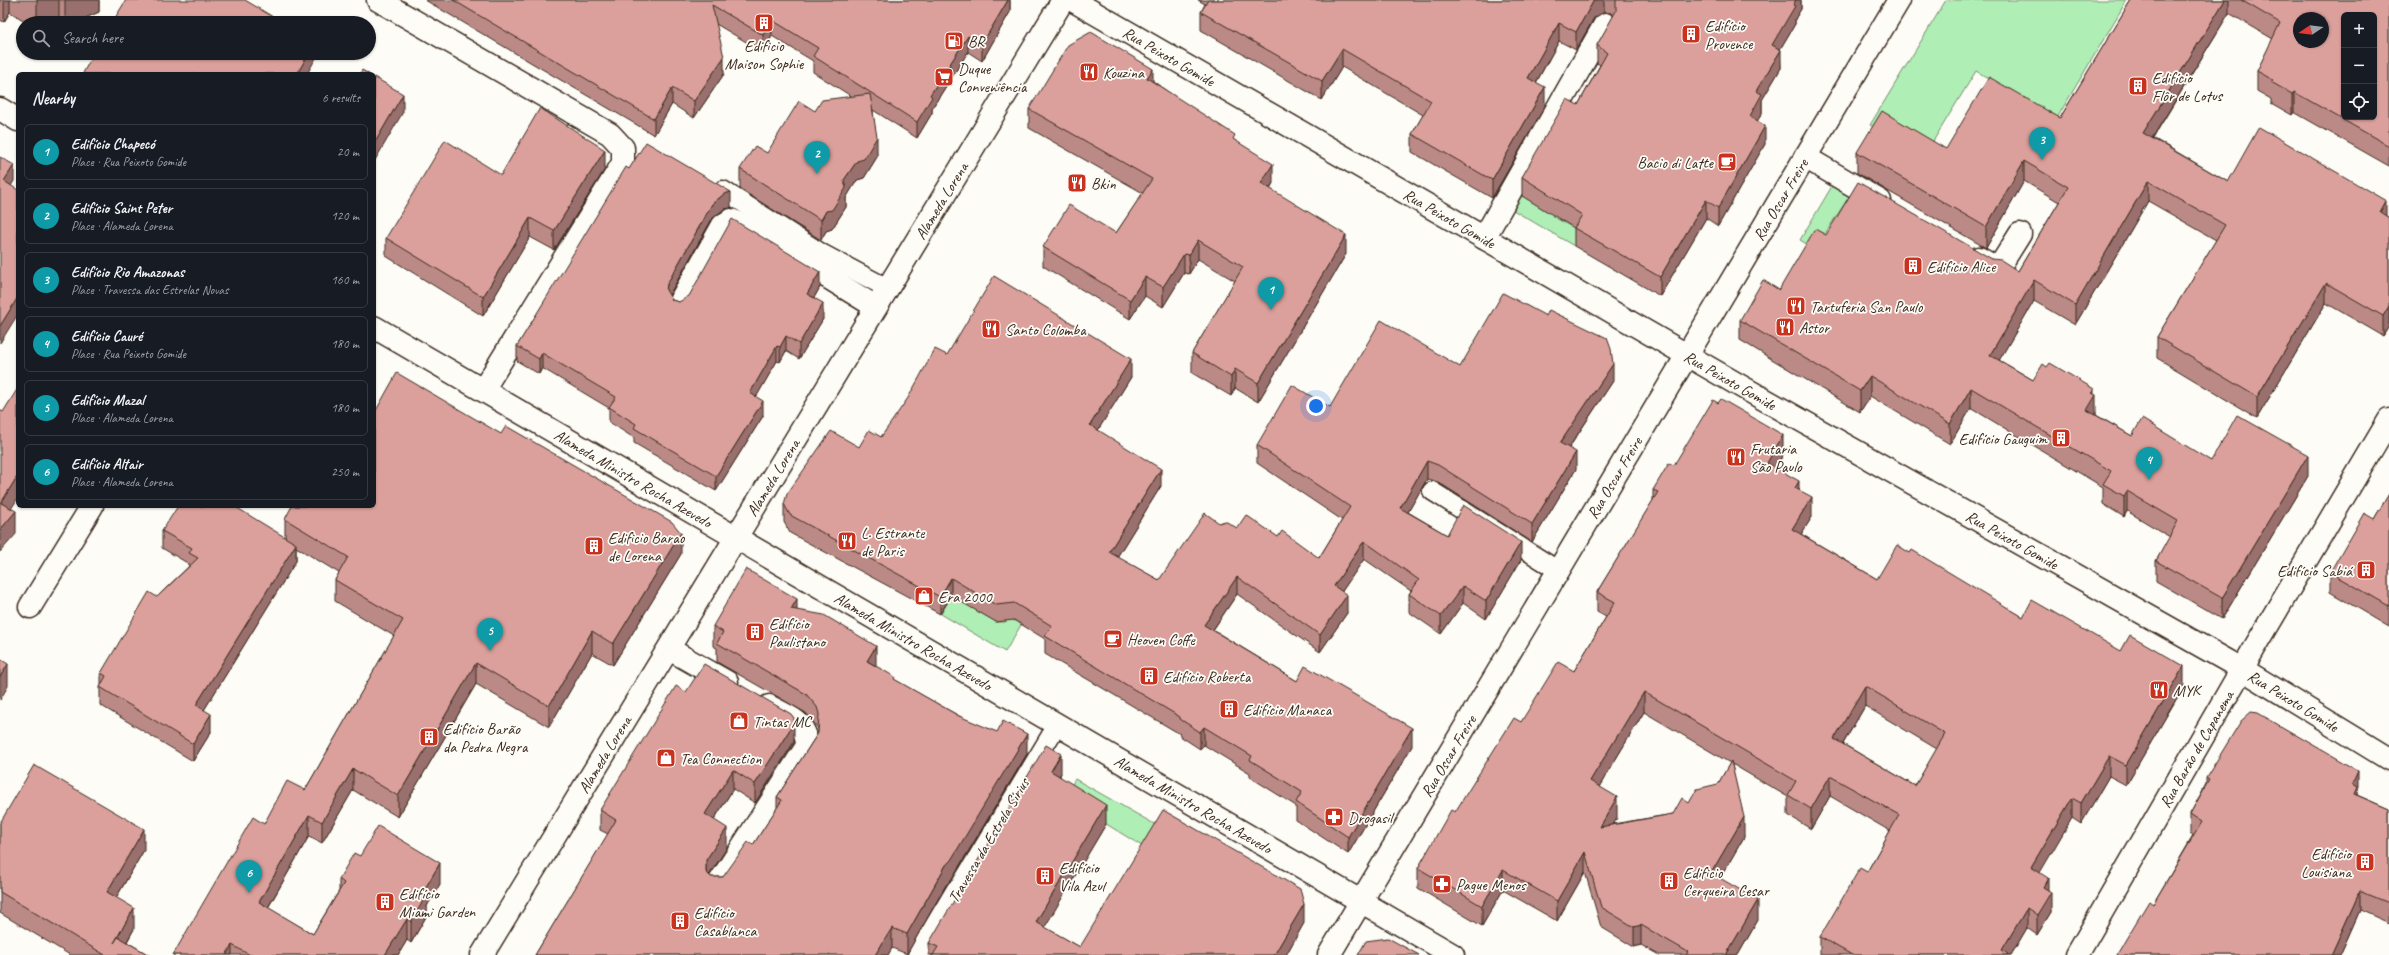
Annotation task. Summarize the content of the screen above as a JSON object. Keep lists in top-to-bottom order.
{
  "streets": {
    "street": [
      "Rua Peixoto Gomide",
      "Alameda Lorena",
      "Rua Oscar Freire",
      "Alameda Ministro Rocha Azevedo",
      "Rua Barão de Capanema",
      "Travessa da Estrela Sírius"
    ]
  },
  "crossings": [
    ["Rua Peixoto Gomide", "Rua Oscar Freire"],
    ["Rua Peixoto Gomide", "Rua Barão de Capanema"],
    ["Alameda Lorena", "Alameda Ministro Rocha Azevedo"],
    ["Rua Oscar Freire", "Alameda Ministro Rocha Azevedo"],
    ["Alameda Ministro Rocha Azevedo", "Travessa da Estrela Sírius"]
  ],
  "places": {
    "building": [
      "Edificio Maison Sophie",
      "Edifício Provence",
      "Edifício Flôr de Lotus",
      "Edifício Alice",
      "Edifício Gauguim",
      "Edificio Barao de Lorena",
      "Edifício Sabiá",
      "Edifício Paulistano",
      "Edifício Roberta",
      "Edifício Manaca",
      "Edifício Barão da Pedra Negra",
      "Edifício Louisiana",
      "Edifício Vila Azul",
      "Edificio Cerqueira Cesar",
      "Edifício Miami Garden",
      "Edifício Casablanca"
    ],
    "fuel station": ["BR"],
    "restaurant": [
      "Kouzina",
      "Bkin",
      "Tartuferia San Paulo",
      "Astor",
      "Santo Colomba",
      "Frutaria São Paulo",
      "L. Estrante de Paris",
      "MYK"
    ],
    "supermarket": ["Duque Conveniência"],
    "cafe": ["Bacio di Latte", "Heoven Coffe"],
    "shop": ["Era 2000", "Tintas MC", "Tea Connection"],
    "pharmacy": ["Drogasil", "Pague Menos"]
  },
  "north": "left",
  "page": {
    "map_buttons": ["+", "−"],
    "search": "Search here",
    "heading": ["Nearby", "6 results"],
    "list": [
      {
        "mark": "1",
        "name": "Edifício Chapecó",
        "note": "Place · Rua Peixoto Gomide",
        "value": "20 m"
      },
      {
        "mark": "2",
        "name": "Edifício Saint Peter",
        "note": "Place · Alameda Lorena",
        "value": "120 m"
      },
      {
        "mark": "3",
        "name": "Edifício Rio Amazonas",
        "note": "Place · Travessa das Estrelas Novas",
        "value": "160 m"
      },
      {
        "mark": "4",
        "name": "Edifício Cauré",
        "note": "Place · Rua Peixoto Gomide",
        "value": "180 m"
      },
      {
        "mark": "5",
        "name": "Edifício Mazal",
        "note": "Place · Alameda Lorena",
        "value": "180 m"
      },
      {
        "mark": "6",
        "name": "Edifício Altair",
        "note": "Place · Alameda Lorena",
        "value": "250 m"
      }
    ],
    "pins": [
      "3",
      "2",
      "1",
      "4",
      "5",
      "6"
    ]
  }
}
